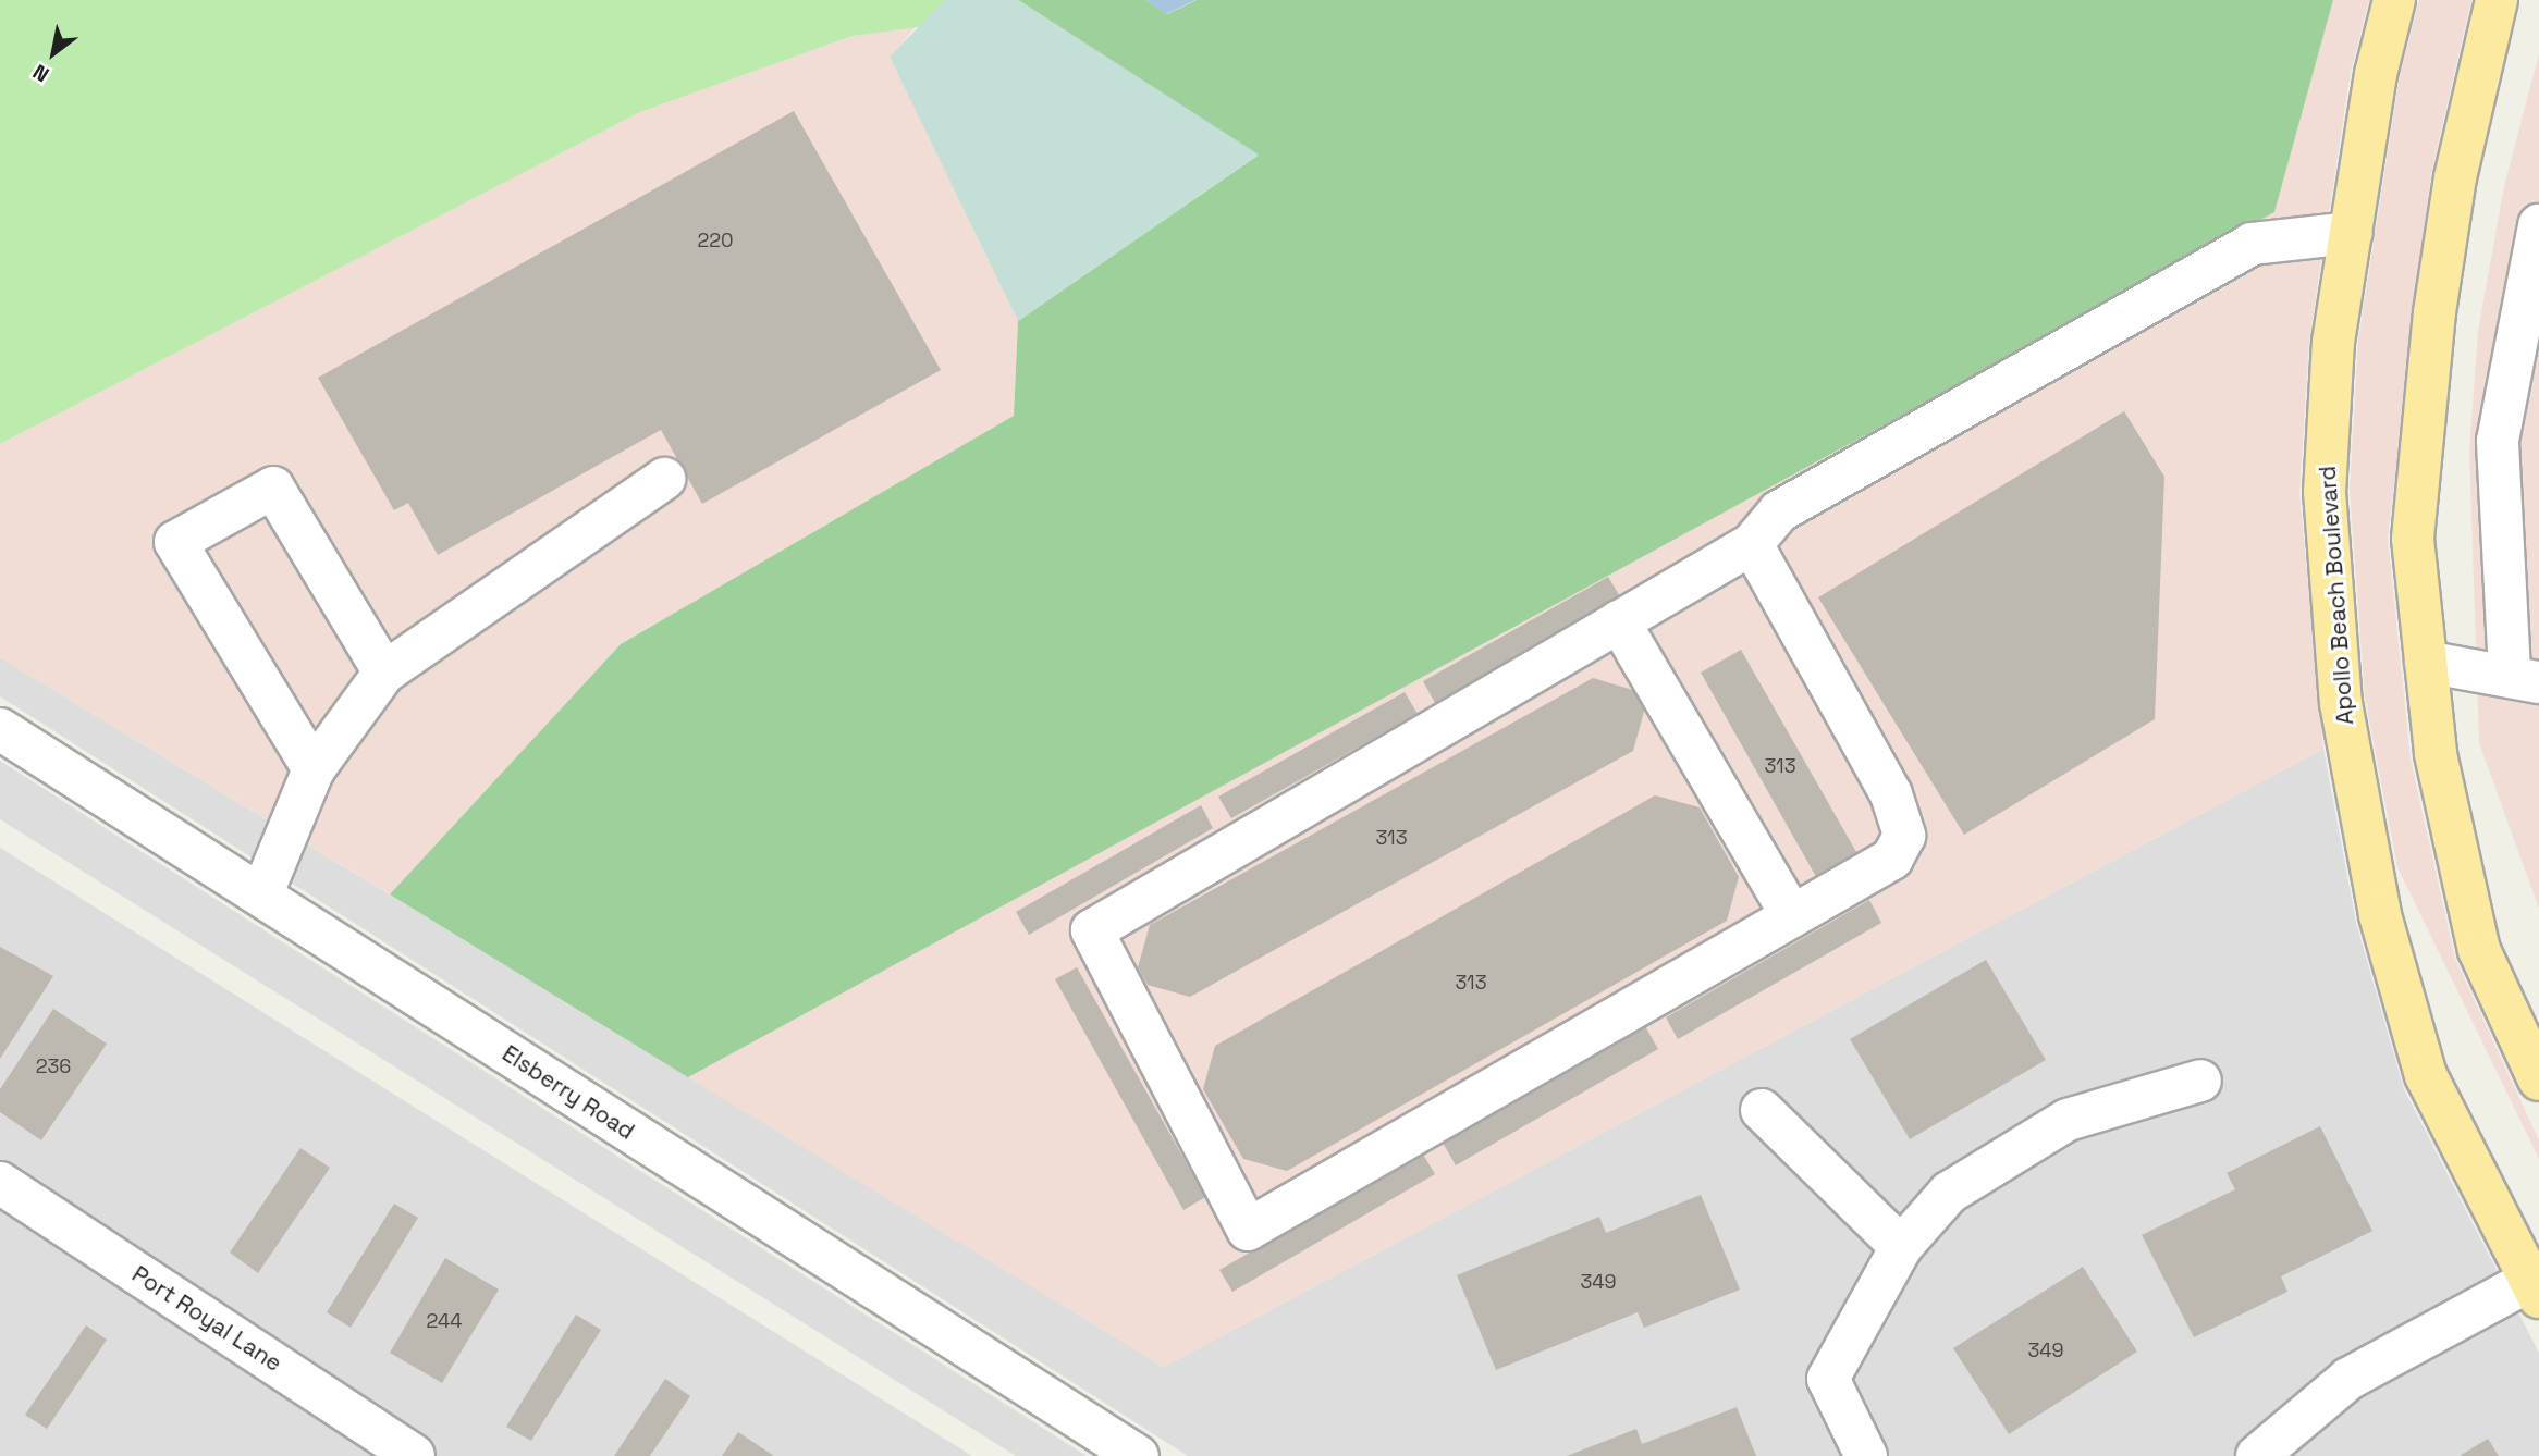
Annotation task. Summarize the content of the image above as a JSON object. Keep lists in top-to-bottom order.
{
  "streets": {
    "main road": ["Apollo Beach Boulevard"],
    "street": ["Elsberry Road", "Port Royal Lane"]
  },
  "house_numbers": [
    "220",
    "313",
    "313",
    "313",
    "236",
    "349",
    "244",
    "349"
  ],
  "north": "bottom left"
}
